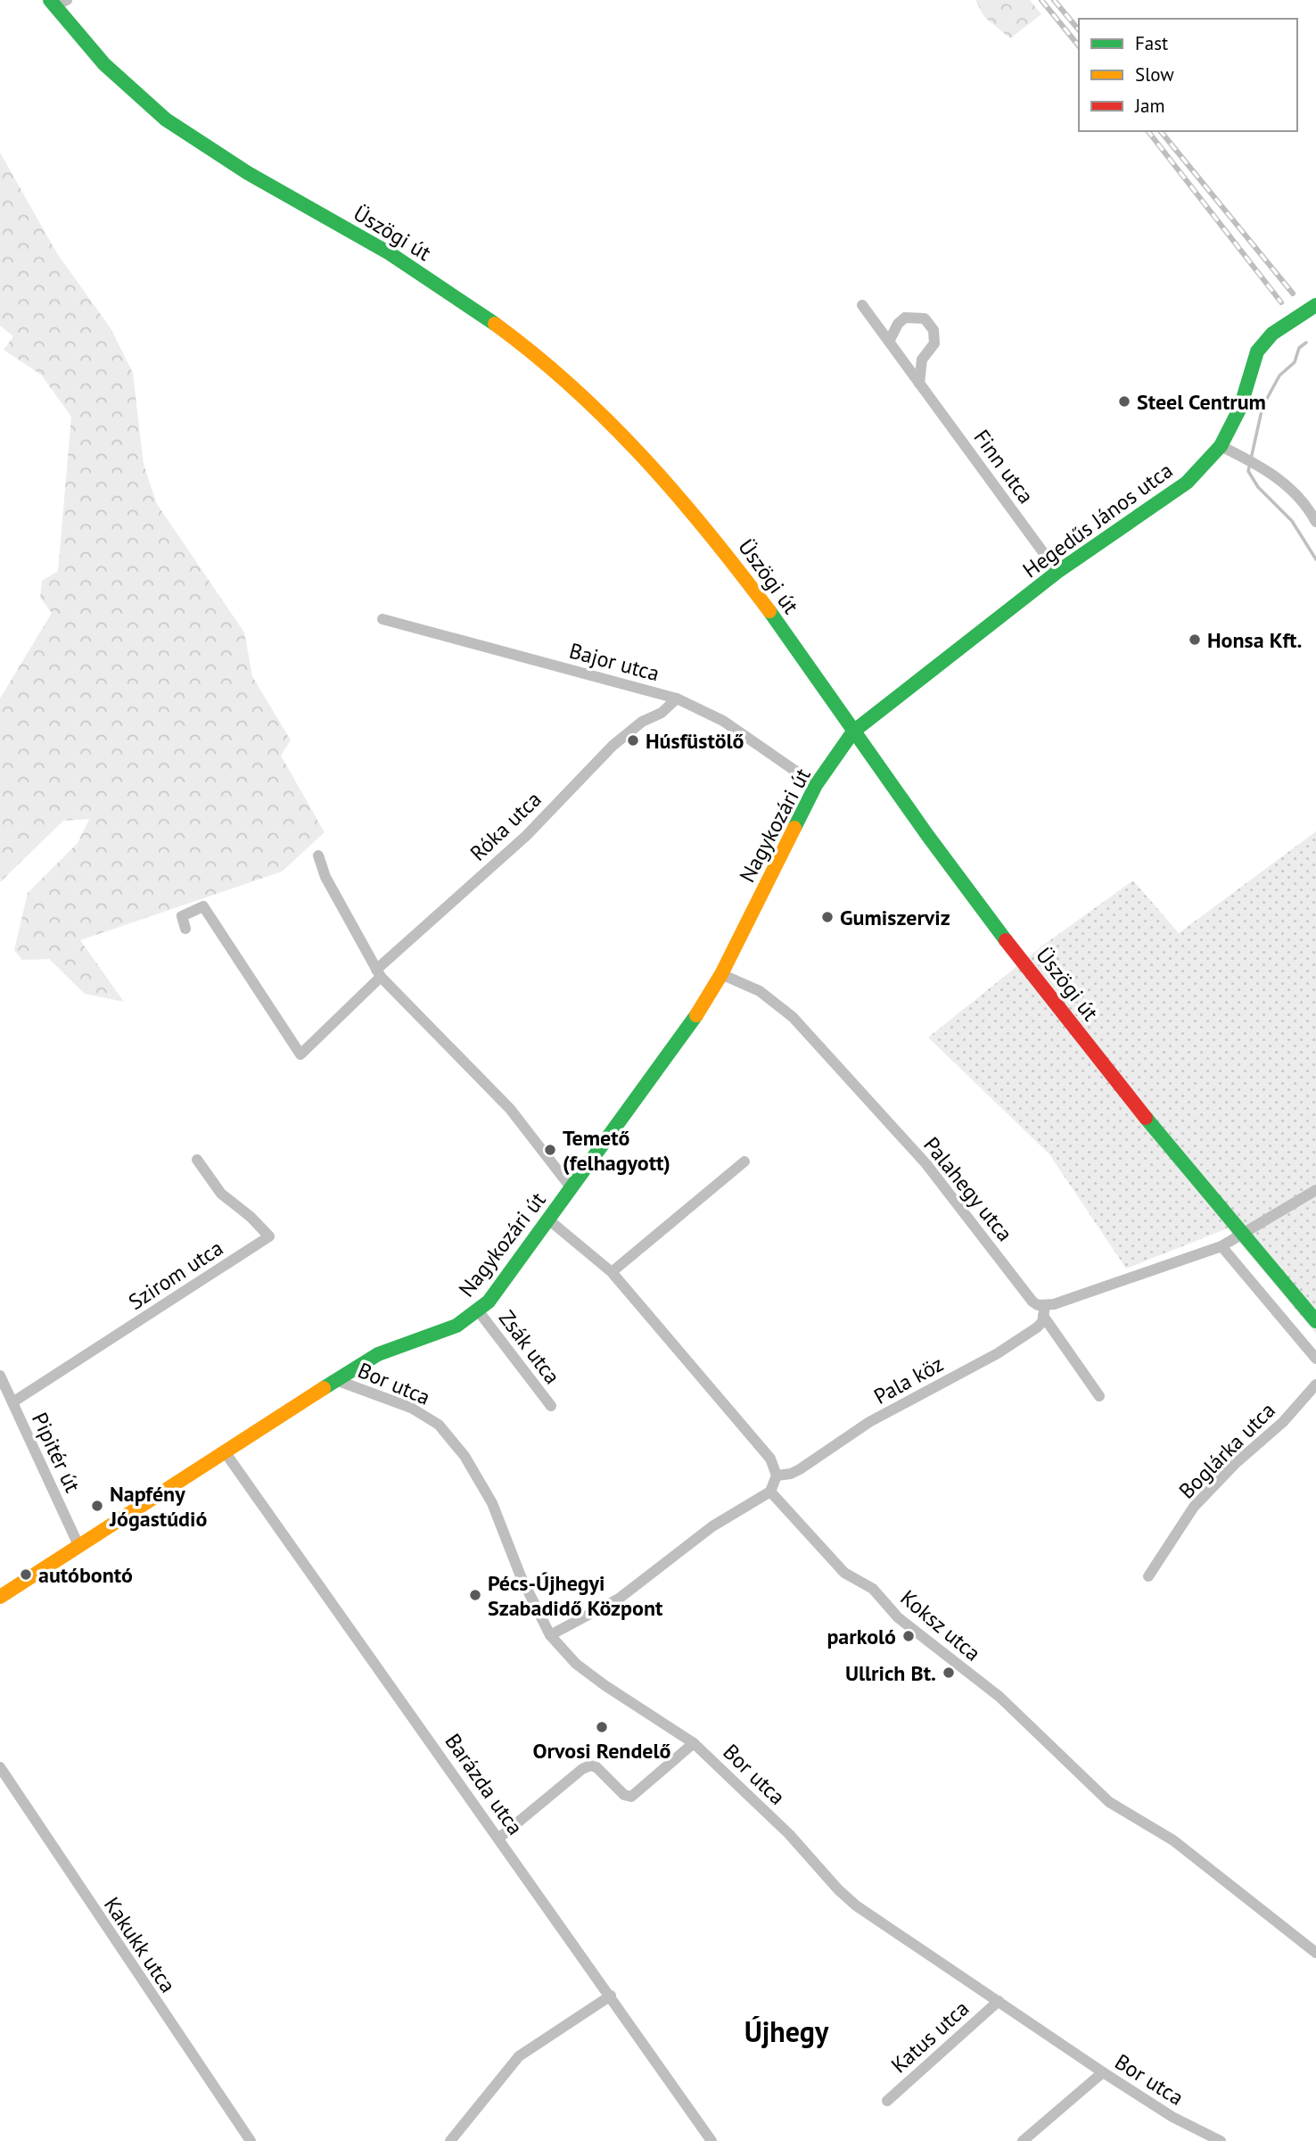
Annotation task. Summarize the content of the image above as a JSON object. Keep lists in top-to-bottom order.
{
  "streets": {
    "street": [
      "Üszögi út",
      "Finn utca",
      "Hegedűs János utca",
      "Bajor utca",
      "Nagykozári út",
      "Róka utca",
      "Palahegy utca",
      "Szirom utca",
      "Zsák utca",
      "Pala köz",
      "Bor utca",
      "Boglárka utca",
      "Pipitér út",
      "Koksz utca",
      "Barázda utca",
      "Kakukk utca",
      "Katus utca"
    ]
  },
  "crossings": [
    ["Üszögi út", "Hegedűs János utca"],
    ["Üszögi út", "Nagykozári út"],
    ["Finn utca", "Hegedűs János utca"],
    ["Hegedűs János utca", "Nagykozári út"],
    ["Bajor utca", "Nagykozári út"],
    ["Bajor utca", "Róka utca"],
    ["Nagykozári út", "Palahegy utca"],
    ["Nagykozári út", "Zsák utca"],
    ["Nagykozári út", "Bor utca"],
    ["Nagykozári út", "Pipitér út"],
    ["Nagykozári út", "Barázda utca"],
    ["Palahegy utca", "Pala köz"],
    ["Szirom utca", "Pipitér út"],
    ["Bor utca", "Katus utca"]
  ],
  "districts": ["Újhegy"],
  "places": [
    "Steel Centrum",
    "Honsa Kft.",
    "Húsfüstölő",
    "Gumiszerviz",
    "Temető (felhagyott)",
    "Napfény Jógastúdió",
    "autóbontó",
    "Pécs-Újhegyi Szabadidő Központ",
    "parkoló",
    "Ullrich Bt.",
    "Orvosi Rendelő"
  ],
  "legend": ["Fast", "Slow", "Jam"]
}
